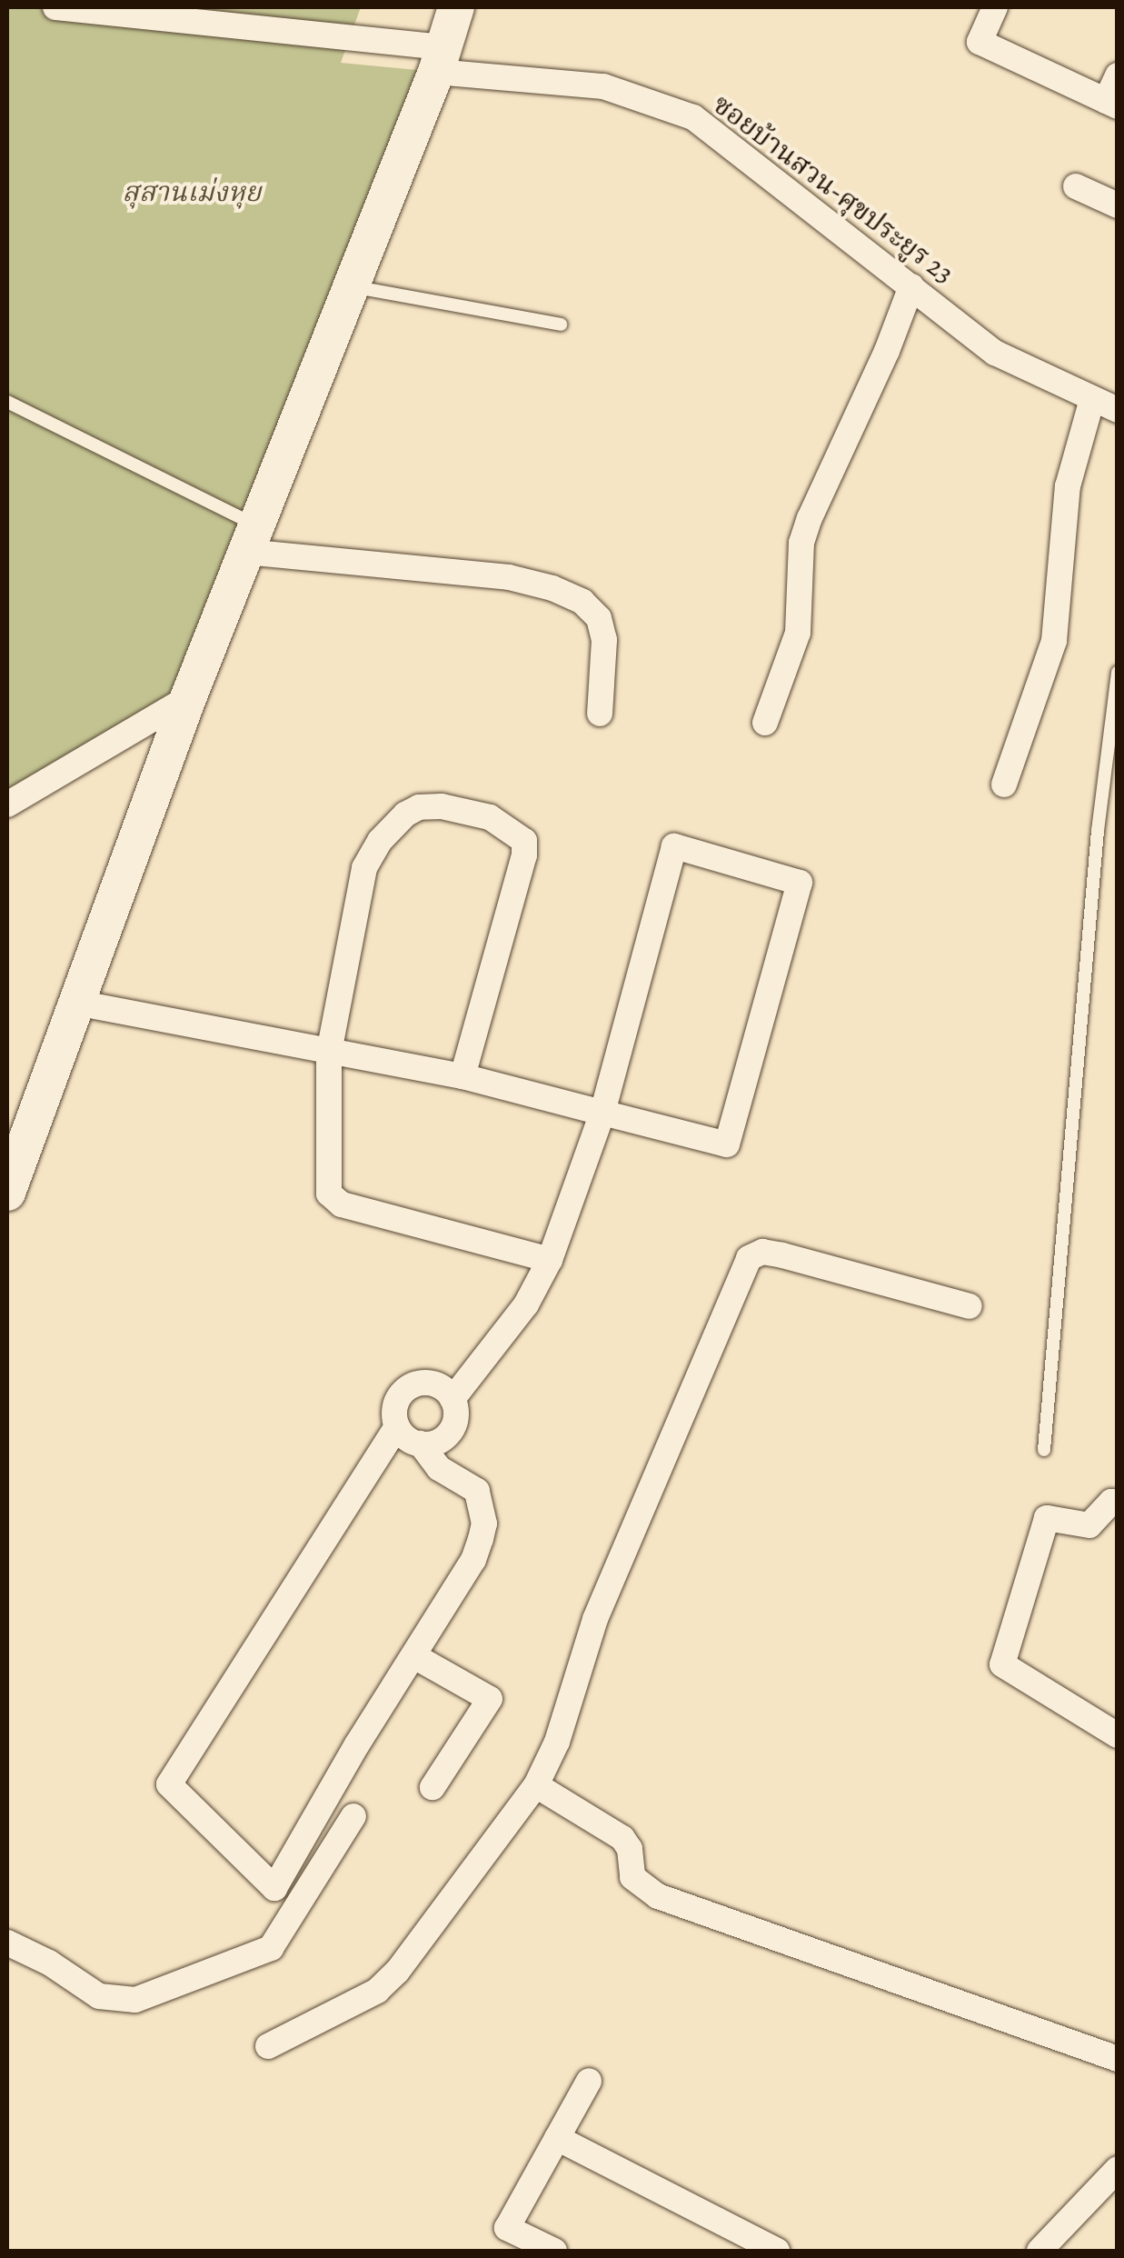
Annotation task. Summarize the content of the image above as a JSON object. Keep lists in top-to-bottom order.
{
  "streets": {
    "street": ["ซอยบ้านสวน-ศุขประยูร 23"]
  },
  "parks": ["สุสานเม่งหุย"]
}
